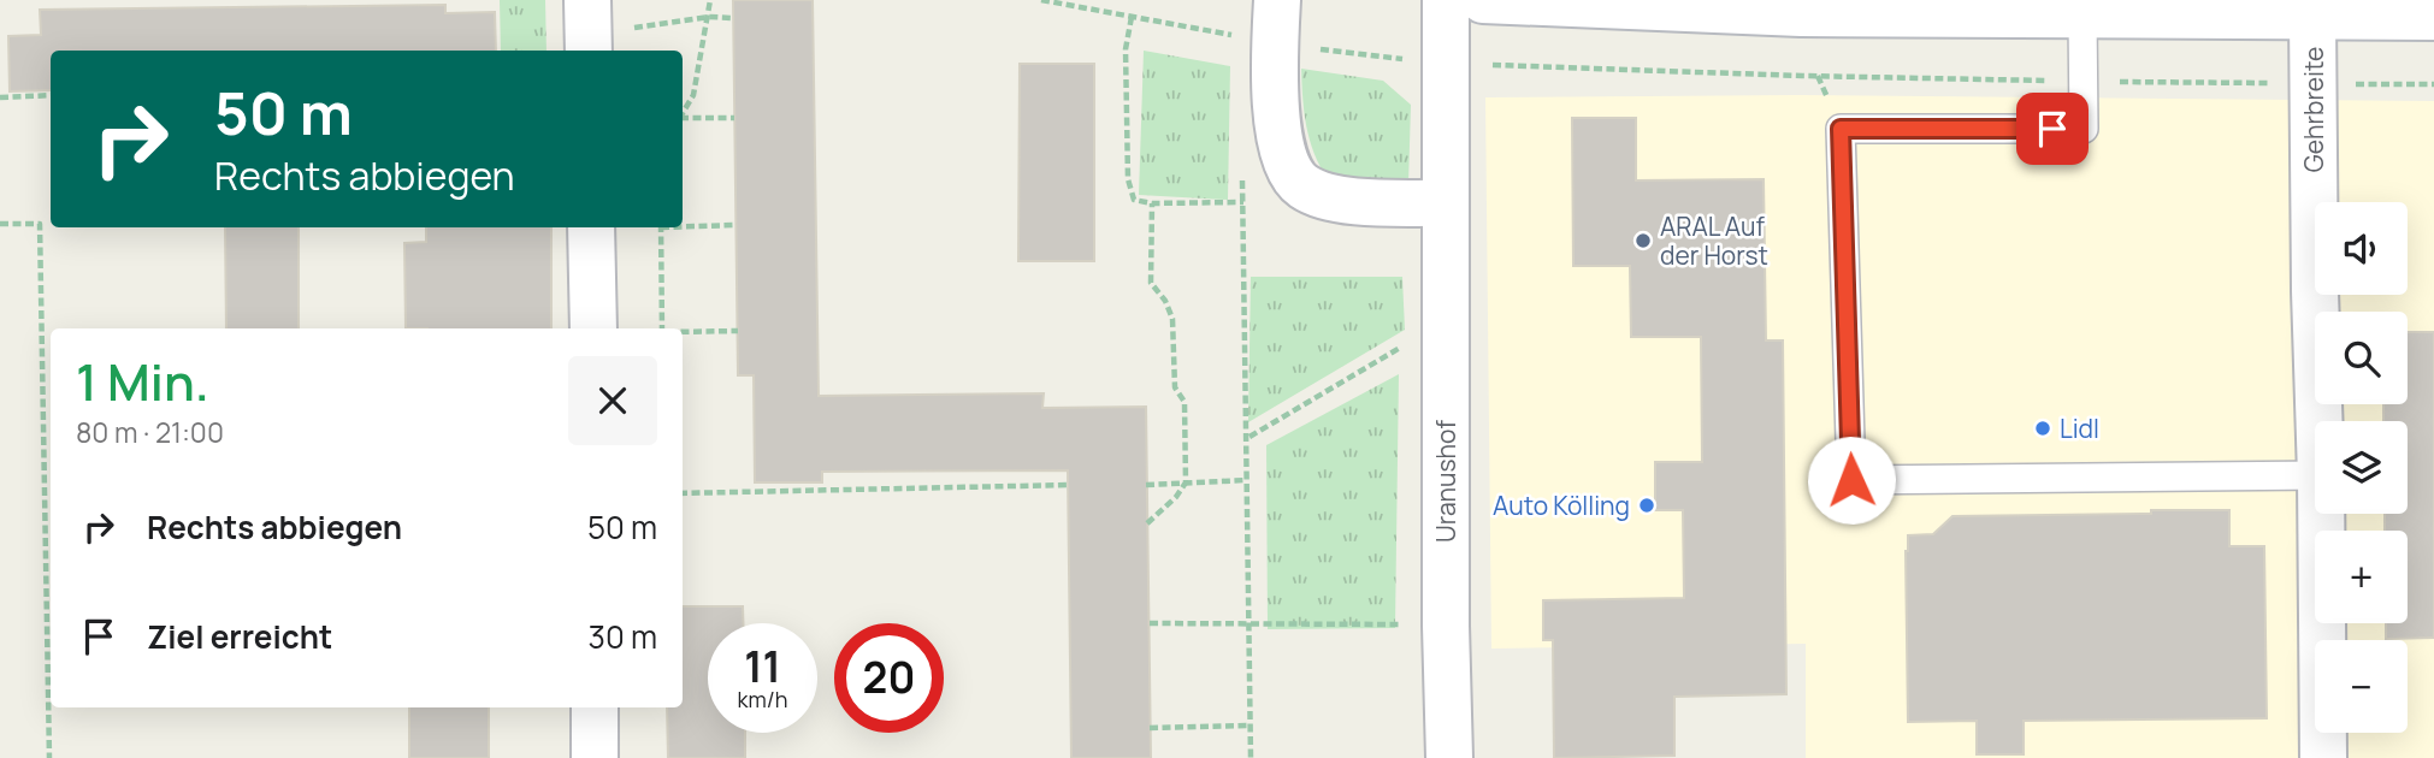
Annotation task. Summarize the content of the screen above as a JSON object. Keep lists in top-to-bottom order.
{
  "streets": {
    "street": ["Gehrbreite", "Uranushof"]
  },
  "places": ["ARAL Auf der Horst", "Lidl", "Auto Kölling"],
  "page": {
    "turn": ["50 m", "Rechts abbiegen"],
    "map_buttons": ["+", "−"],
    "heading": ["1 Min.", "80 m · 21:00"],
    "list": [
      {
        "name": "Rechts abbiegen",
        "value": "50 m"
      },
      {
        "name": "Ziel erreicht",
        "value": "30 m"
      }
    ],
    "speed": "11 km/h",
    "limit": "20"
  }
}
